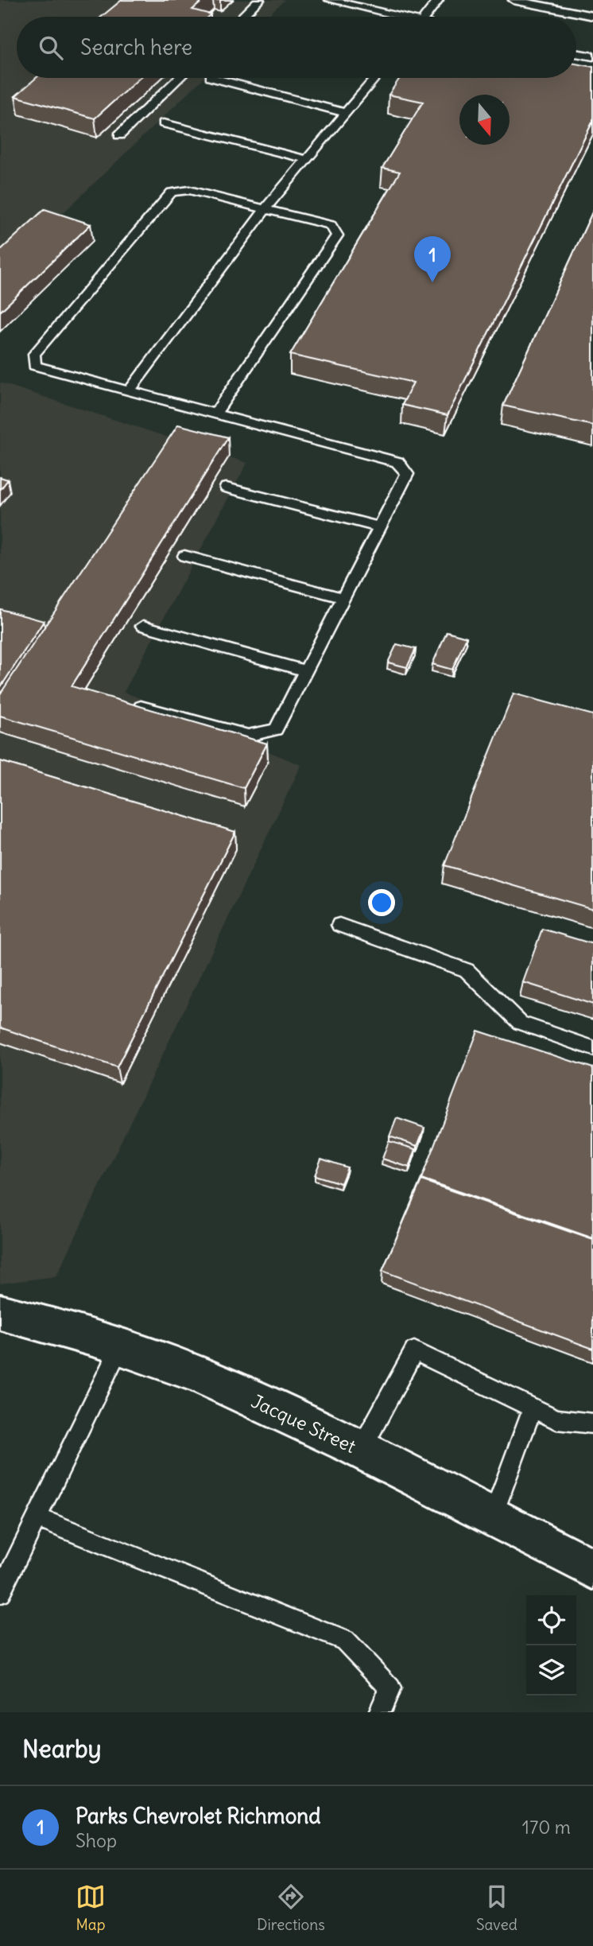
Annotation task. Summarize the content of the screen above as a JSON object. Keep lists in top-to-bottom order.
{
  "streets": {
    "street": ["Jacque Street"]
  },
  "north": "bottom",
  "page": {
    "search": "Search here",
    "pins": "1",
    "heading": "Nearby",
    "list": [
      {
        "mark": "1",
        "name": "Parks Chevrolet Richmond",
        "note": "Shop",
        "value": "170 m"
      }
    ],
    "nav": ["Map", "Directions", "Saved"]
  }
}
